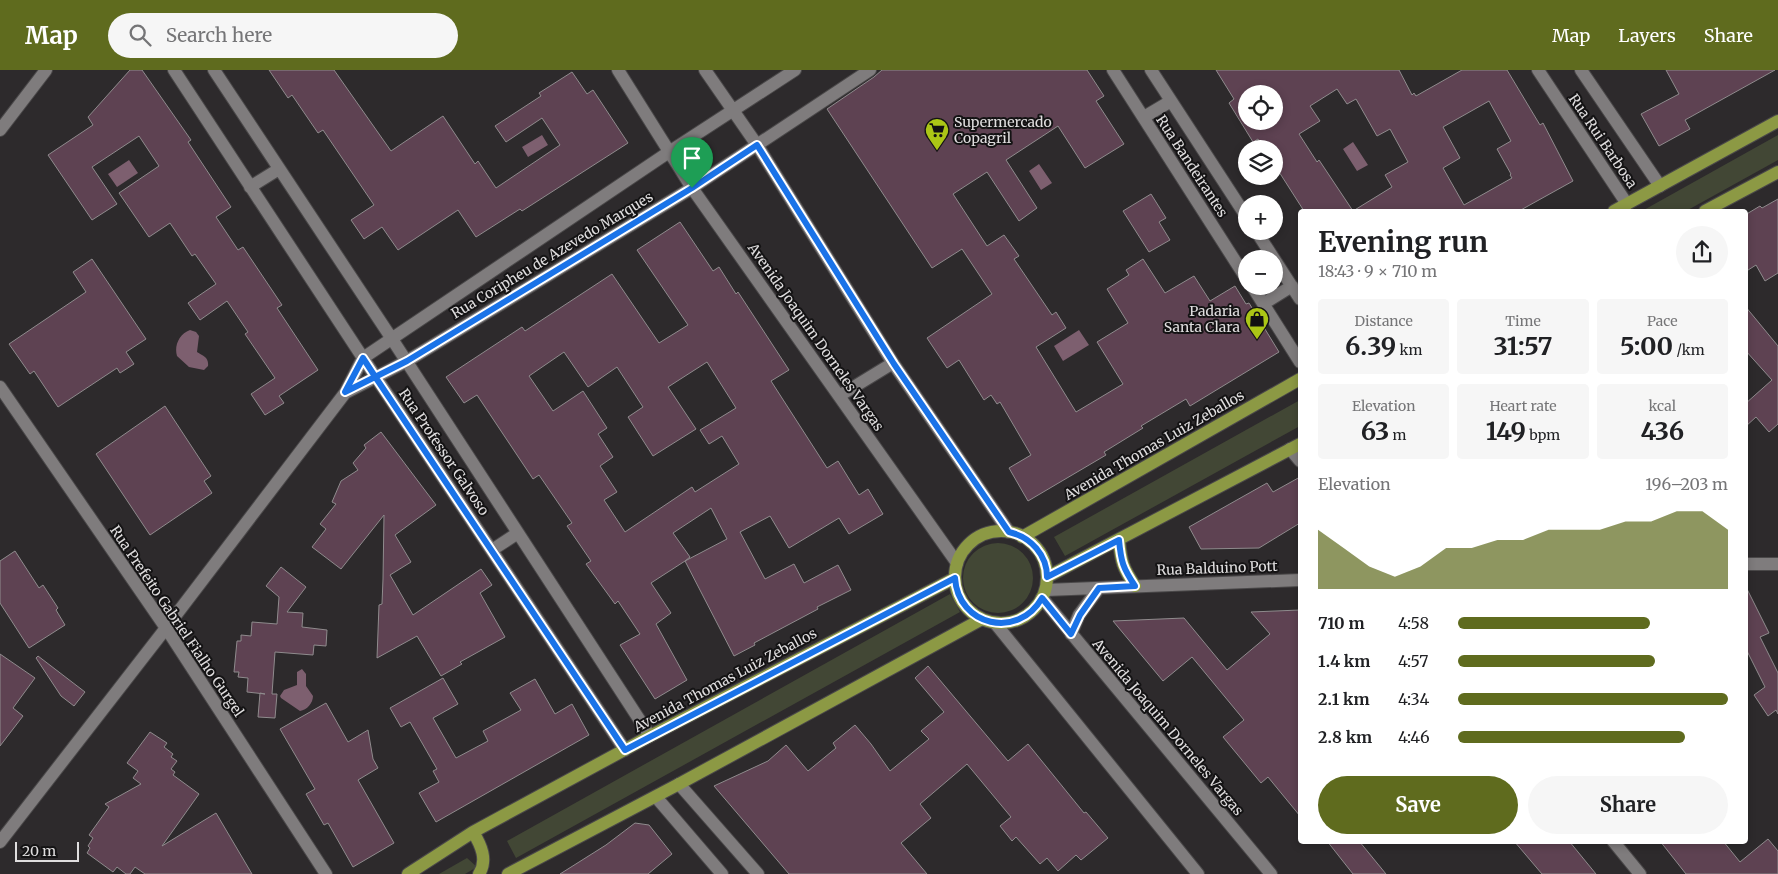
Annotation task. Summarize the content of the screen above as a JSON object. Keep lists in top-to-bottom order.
{
  "streets": {
    "main road": ["Avenida Joaquim Dorneles Vargas", "Avenida Thomas Luiz Zeballos"],
    "street": [
      "Rua Rui Barbosa",
      "Rua Bandeirantes",
      "Rua Coripheu de Azevedo Marques",
      "Rua Professor Galvoso",
      "Rua Balduino Pott",
      "Rua Prefeito Gabriel Fialho Gurgel"
    ]
  },
  "crossings": [
    ["Rua Coripheu de Azevedo Marques", "Avenida Joaquim Dorneles Vargas"],
    ["Rua Coripheu de Azevedo Marques", "Rua Professor Galvoso"],
    ["Rua Coripheu de Azevedo Marques", "Rua Prefeito Gabriel Fialho Gurgel"],
    ["Avenida Joaquim Dorneles Vargas", "Avenida Thomas Luiz Zeballos"],
    ["Avenida Joaquim Dorneles Vargas", "Rua Balduino Pott"],
    ["Avenida Thomas Luiz Zeballos", "Rua Professor Galvoso"],
    ["Avenida Thomas Luiz Zeballos", "Rua Balduino Pott"]
  ],
  "places": {
    "supermarket": ["Supermercado Copagril"],
    "shop": ["Padaria Santa Clara"]
  },
  "scale_bar": "20 m",
  "page": {
    "header": "Map",
    "search": "Search here",
    "nav": ["Map", "Layers", "Share"],
    "map_buttons": ["+", "−"],
    "heading": ["Evening run", "18:43 · 9 × 710 m"],
    "stats": [
      ["Distance", "6.39 km"],
      ["Time", "31:57"],
      ["Pace", "5:00 /km"],
      ["Elevation", "63 m"],
      ["Heart rate", "149 bpm"],
      ["kcal", "436"]
    ],
    "chart": ["Elevation", "196–203 m"],
    "list": [
      {
        "name": "710 m",
        "note": "4:58"
      },
      {
        "name": "1.4 km",
        "note": "4:57"
      },
      {
        "name": "2.1 km",
        "note": "4:34"
      },
      {
        "name": "2.8 km",
        "note": "4:46"
      }
    ],
    "buttons": ["Save", "Share"],
    "scale": "20 m"
  }
}
